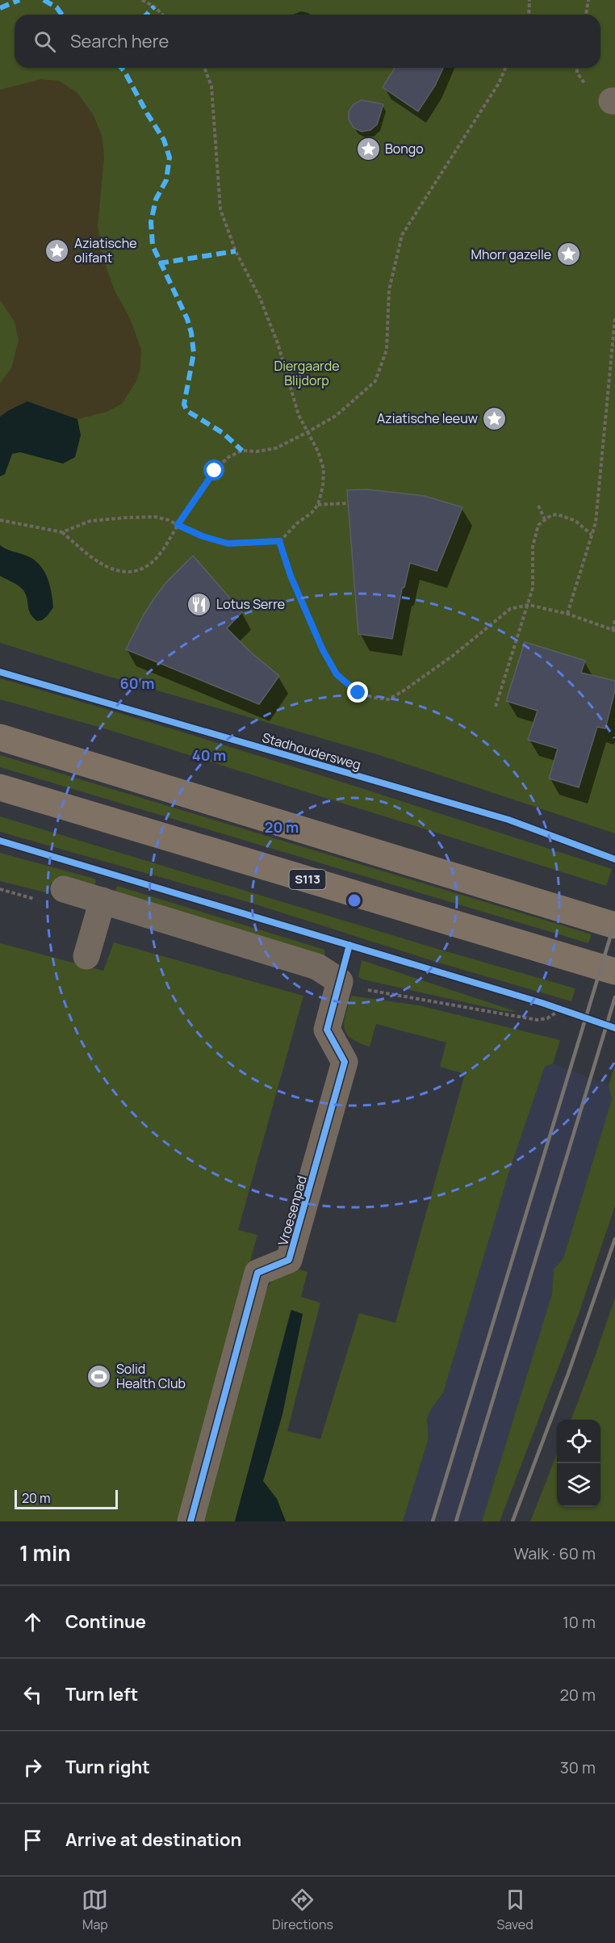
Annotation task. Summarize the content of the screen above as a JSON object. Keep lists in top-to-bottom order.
{
  "streets": {
    "main road": ["S113"],
    "street": ["Vroesenpad"],
    "cycle path": ["Stadhoudersweg"]
  },
  "parks": ["Diergaarde Blijdorp"],
  "places": {
    "place": [
      "Bongo",
      "Aziatische olifant",
      "Mhorr gazelle",
      "Aziatische leeuw"
    ],
    "restaurant": ["Lotus Serre"],
    "sports": ["Solid Health Club"]
  },
  "scale_bar": "20 m",
  "page": {
    "search": "Search here",
    "scale": "20 m",
    "heading": ["1 min", "Walk · 60 m"],
    "list": [
      ["Continue", "10 m"],
      ["Turn left", "20 m"],
      ["Turn right", "30 m"],
      "Arrive at destination"
    ],
    "nav": ["Map", "Directions", "Saved"]
  },
  "rings": ["60 m", "40 m", "20 m"]
}
